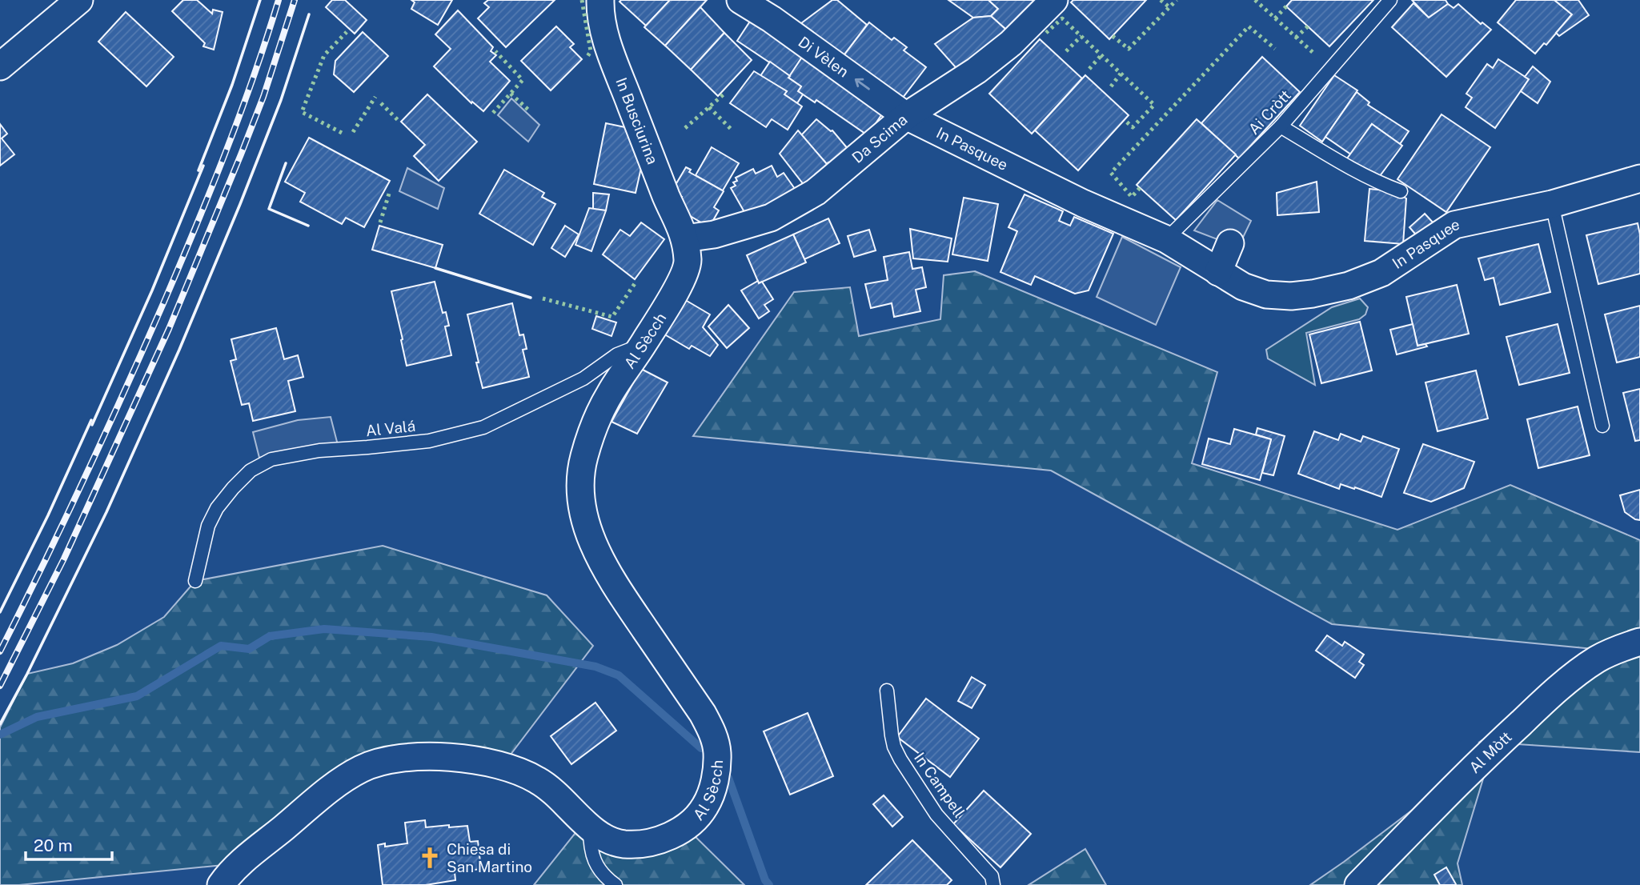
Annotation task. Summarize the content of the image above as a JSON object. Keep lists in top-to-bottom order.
{
  "streets": {
    "street": [
      "Di Vèlen",
      "In Busciurina",
      "Da Scima",
      "In Pasquee",
      "Al Sècch",
      "Al Mòtt"
    ],
    "lane": ["Ai Cròtt", "Al Valá", "In Campell"]
  },
  "crossings": [
    ["Di Vèlen", "Da Scima"],
    ["Di Vèlen", "In Pasquee"],
    ["Ai Cròtt", "In Pasquee"],
    ["In Busciurina", "Da Scima"],
    ["In Busciurina", "Al Sècch"],
    ["Da Scima", "In Pasquee"],
    ["Da Scima", "Al Sècch"],
    ["Al Sècch", "Al Valá"]
  ],
  "one_way": ["Di Vèlen"],
  "places": {
    "church": ["Chiesa di San Martino"]
  },
  "scale_bar": "20 m"
}
